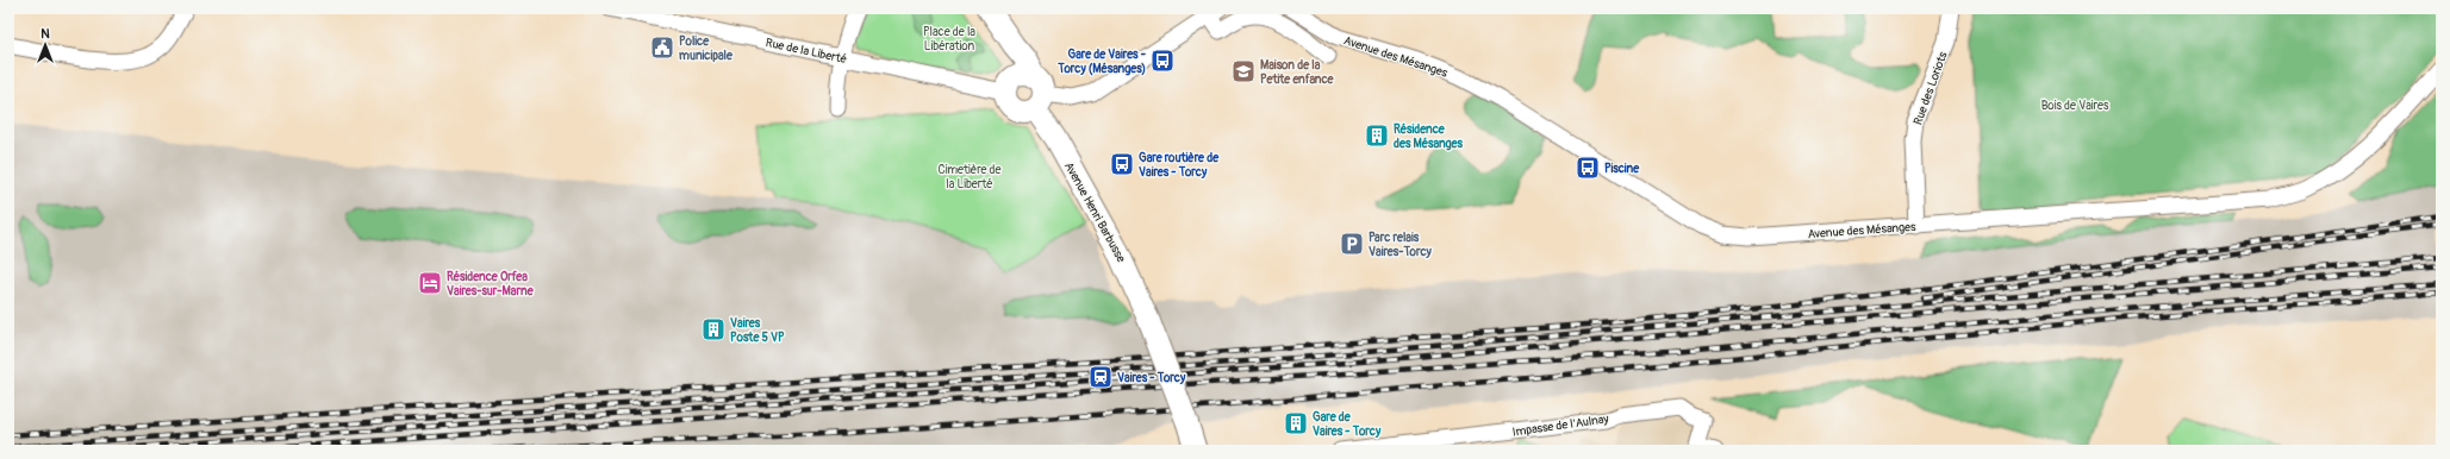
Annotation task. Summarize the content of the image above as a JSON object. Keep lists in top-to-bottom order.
{
  "streets": {
    "main road": ["Avenue Henri Barbusse"],
    "street": [
      "Rue de la Liberté",
      "Avenue des Mésanges",
      "Rue des Loriots",
      "Impasse de l'Aulnay"
    ]
  },
  "crossings": [
    ["Rue de la Liberté", "Avenue Henri Barbusse"],
    ["Avenue des Mésanges", "Rue des Loriots"]
  ],
  "parks": ["Place de la Libération", "Bois de Vaires", "Cimetière de la Liberté"],
  "places": {
    "public building": ["Police municipale"],
    "bus stop": ["Gare de Vaires - Torcy (Mésanges)", "Gare routière de Vaires - Torcy", "Piscine"],
    "school or university": ["Maison de la Petite enfance"],
    "building": ["Résidence des Mésanges", "Vaires Poste 5 VP", "Gare de Vaires - Torcy"],
    "parking": ["Parc relais Vaires-Torcy"],
    "hotel": ["Résidence Orfea Vaires-sur-Marne"],
    "station": ["Vaires - Torcy"]
  },
  "north": "top"
}
